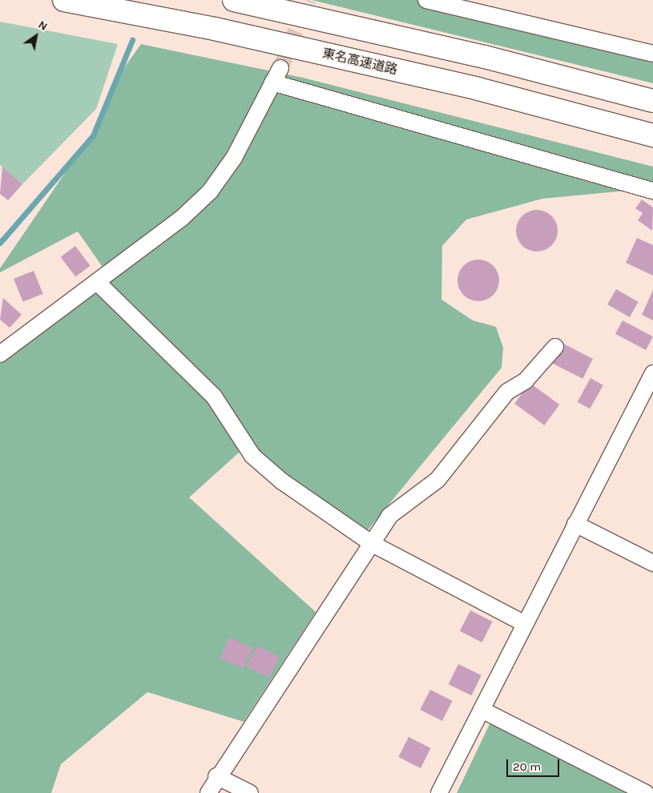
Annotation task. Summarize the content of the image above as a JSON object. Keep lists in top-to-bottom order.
{
  "streets": {
    "highway": ["東名高速道路"]
  },
  "scale_bar": "20 m",
  "north": "top right"
}
